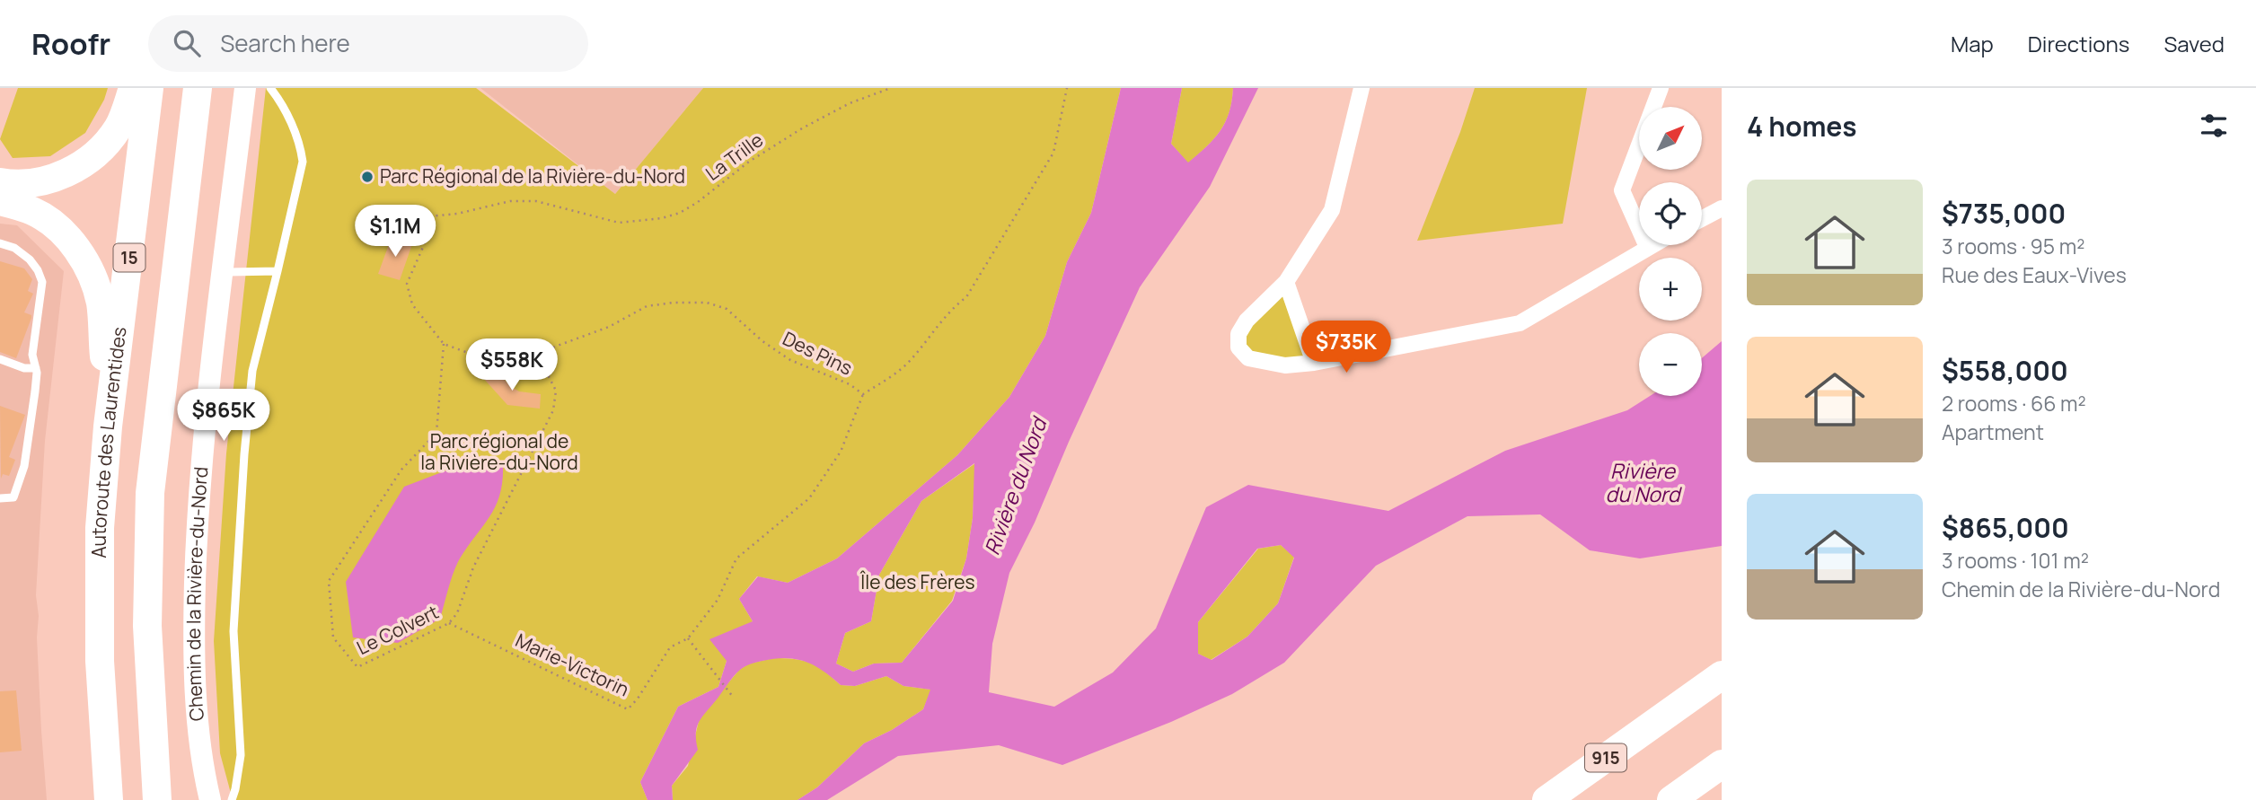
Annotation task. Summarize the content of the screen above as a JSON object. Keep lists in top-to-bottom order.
{
  "streets": {
    "highway": ["15", "Autoroute des Laurentides", "915"],
    "street": ["Chemin de la Rivière-du-Nord"],
    "path": [
      "La Trille",
      "Des Pins",
      "Le Colvert",
      "Marie-Victorin"
    ]
  },
  "crossings": [
    ["La Trille", "Des Pins"],
    ["Des Pins", "Le Colvert"],
    ["Des Pins", "Marie-Victorin"],
    ["Le Colvert", "Marie-Victorin"]
  ],
  "water": ["Rivière du Nord"],
  "parks": ["Parc régional de la Rivière-du-Nord", "Île des Frères"],
  "places": ["Parc Régional de la Rivière-du-Nord"],
  "north": "top right",
  "page": {
    "header": "Roofr",
    "search": "Search here",
    "nav": ["Map", "Directions", "Saved"],
    "heading": "4 homes",
    "map_buttons": ["+", "−"],
    "list": [
      {
        "name": "$735,000",
        "note": "3 rooms · 95 m² · Rue des Eaux-Vives"
      },
      {
        "name": "$558,000",
        "note": "2 rooms · 66 m² · Apartment"
      },
      {
        "name": "$865,000",
        "note": "3 rooms · 101 m² · Chemin de la Rivière-du-Nord"
      }
    ],
    "price": [
      "$1.1M",
      "$735K",
      "$558K",
      "$865K"
    ]
  }
}
